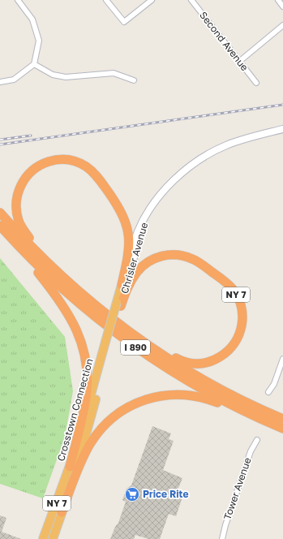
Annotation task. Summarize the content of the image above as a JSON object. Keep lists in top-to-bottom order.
{
  "streets": {
    "highway": ["NY 7", "I 890", "Crosstown Connection"],
    "street": ["Second Avenue", "Chrisler Avenue", "Tower Avenue"]
  },
  "crossings": [
    ["Chrisler Avenue", "NY 7"],
    ["Chrisler Avenue", "Crosstown Connection"],
    ["NY 7", "I 890"],
    ["NY 7", "Crosstown Connection"]
  ],
  "places": {
    "supermarket": ["Price Rite"]
  }
}
